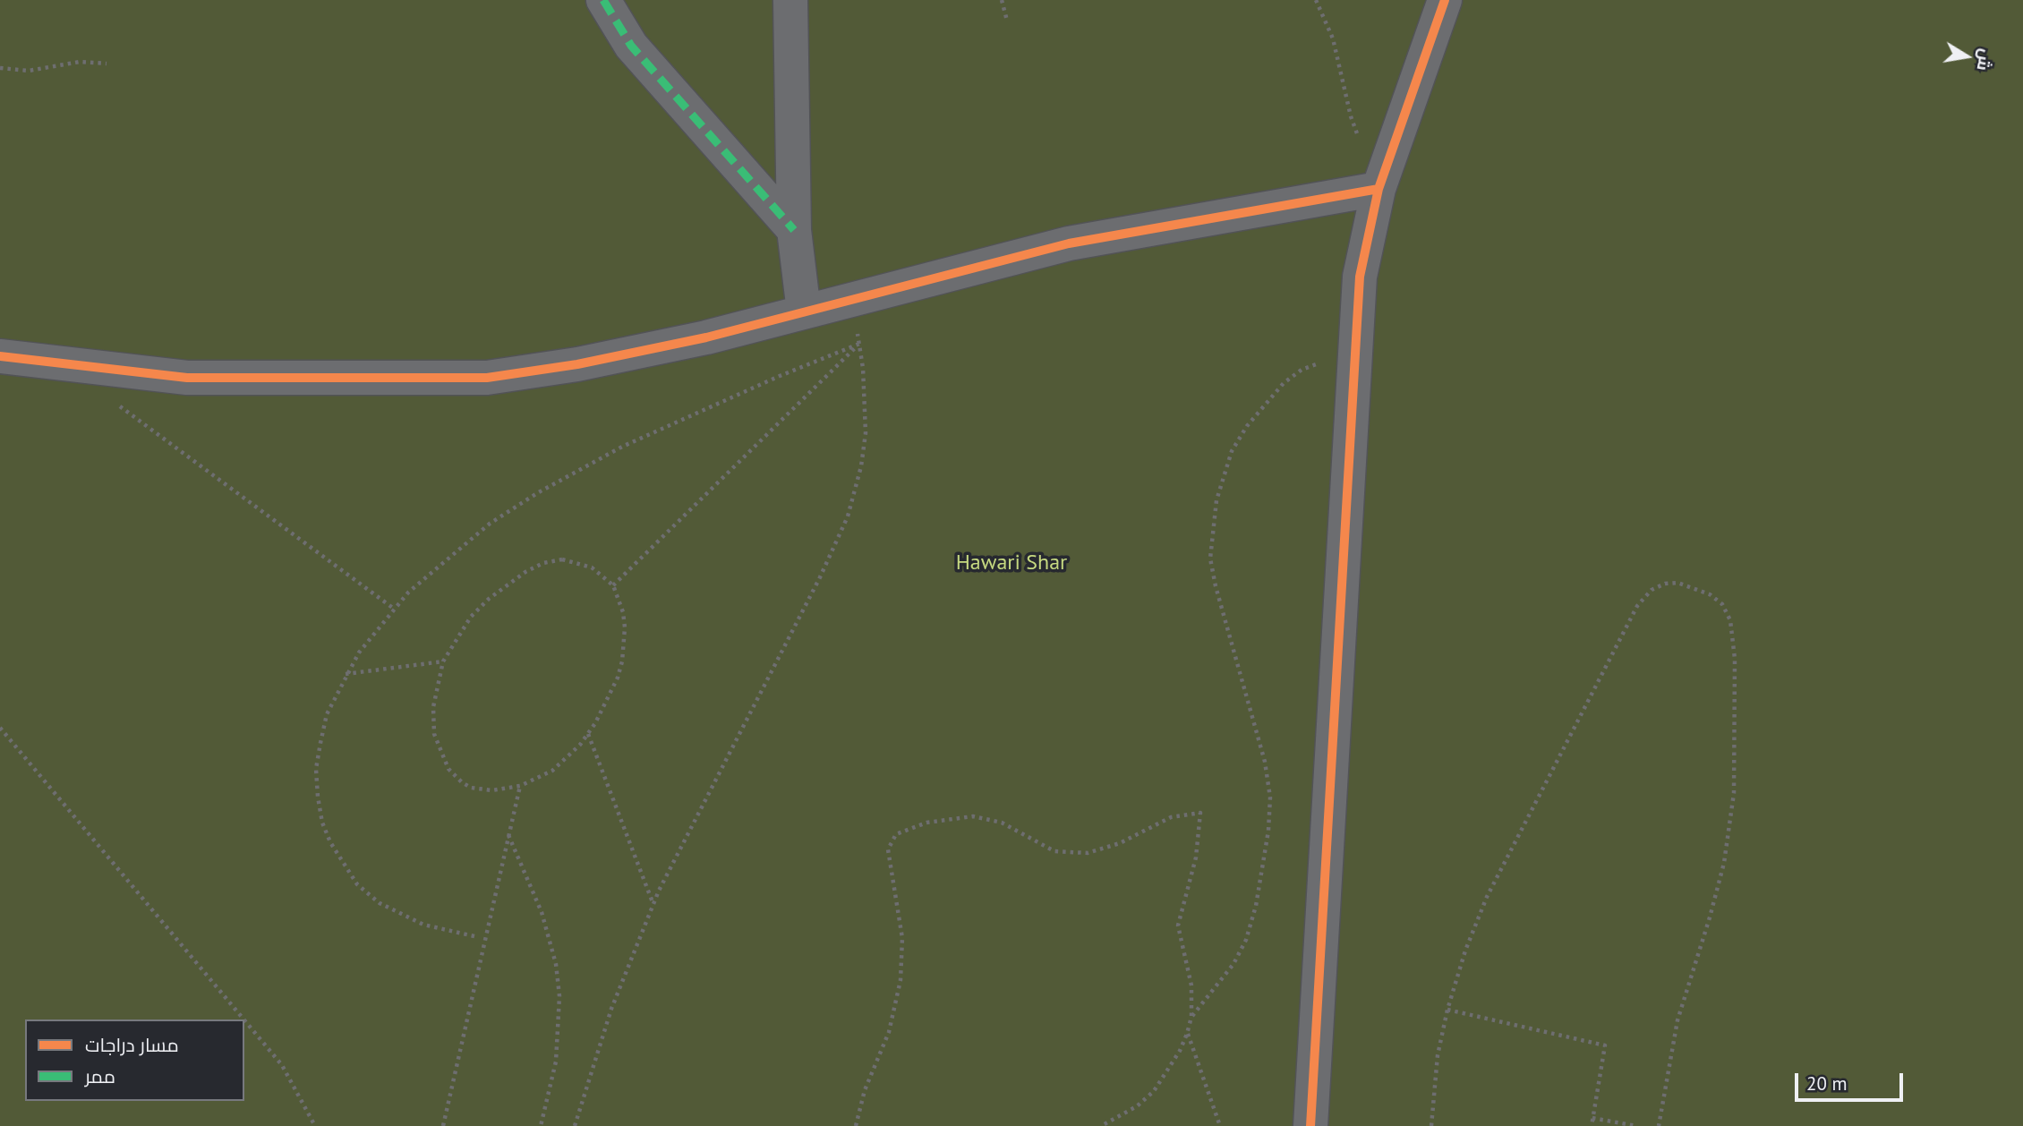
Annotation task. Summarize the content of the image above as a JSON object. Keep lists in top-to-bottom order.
{
  "parks": ["Hawari Shar"],
  "legend": ["مسار دراجات", "ممر"],
  "scale_bar": "20 m",
  "north": "right"
}
